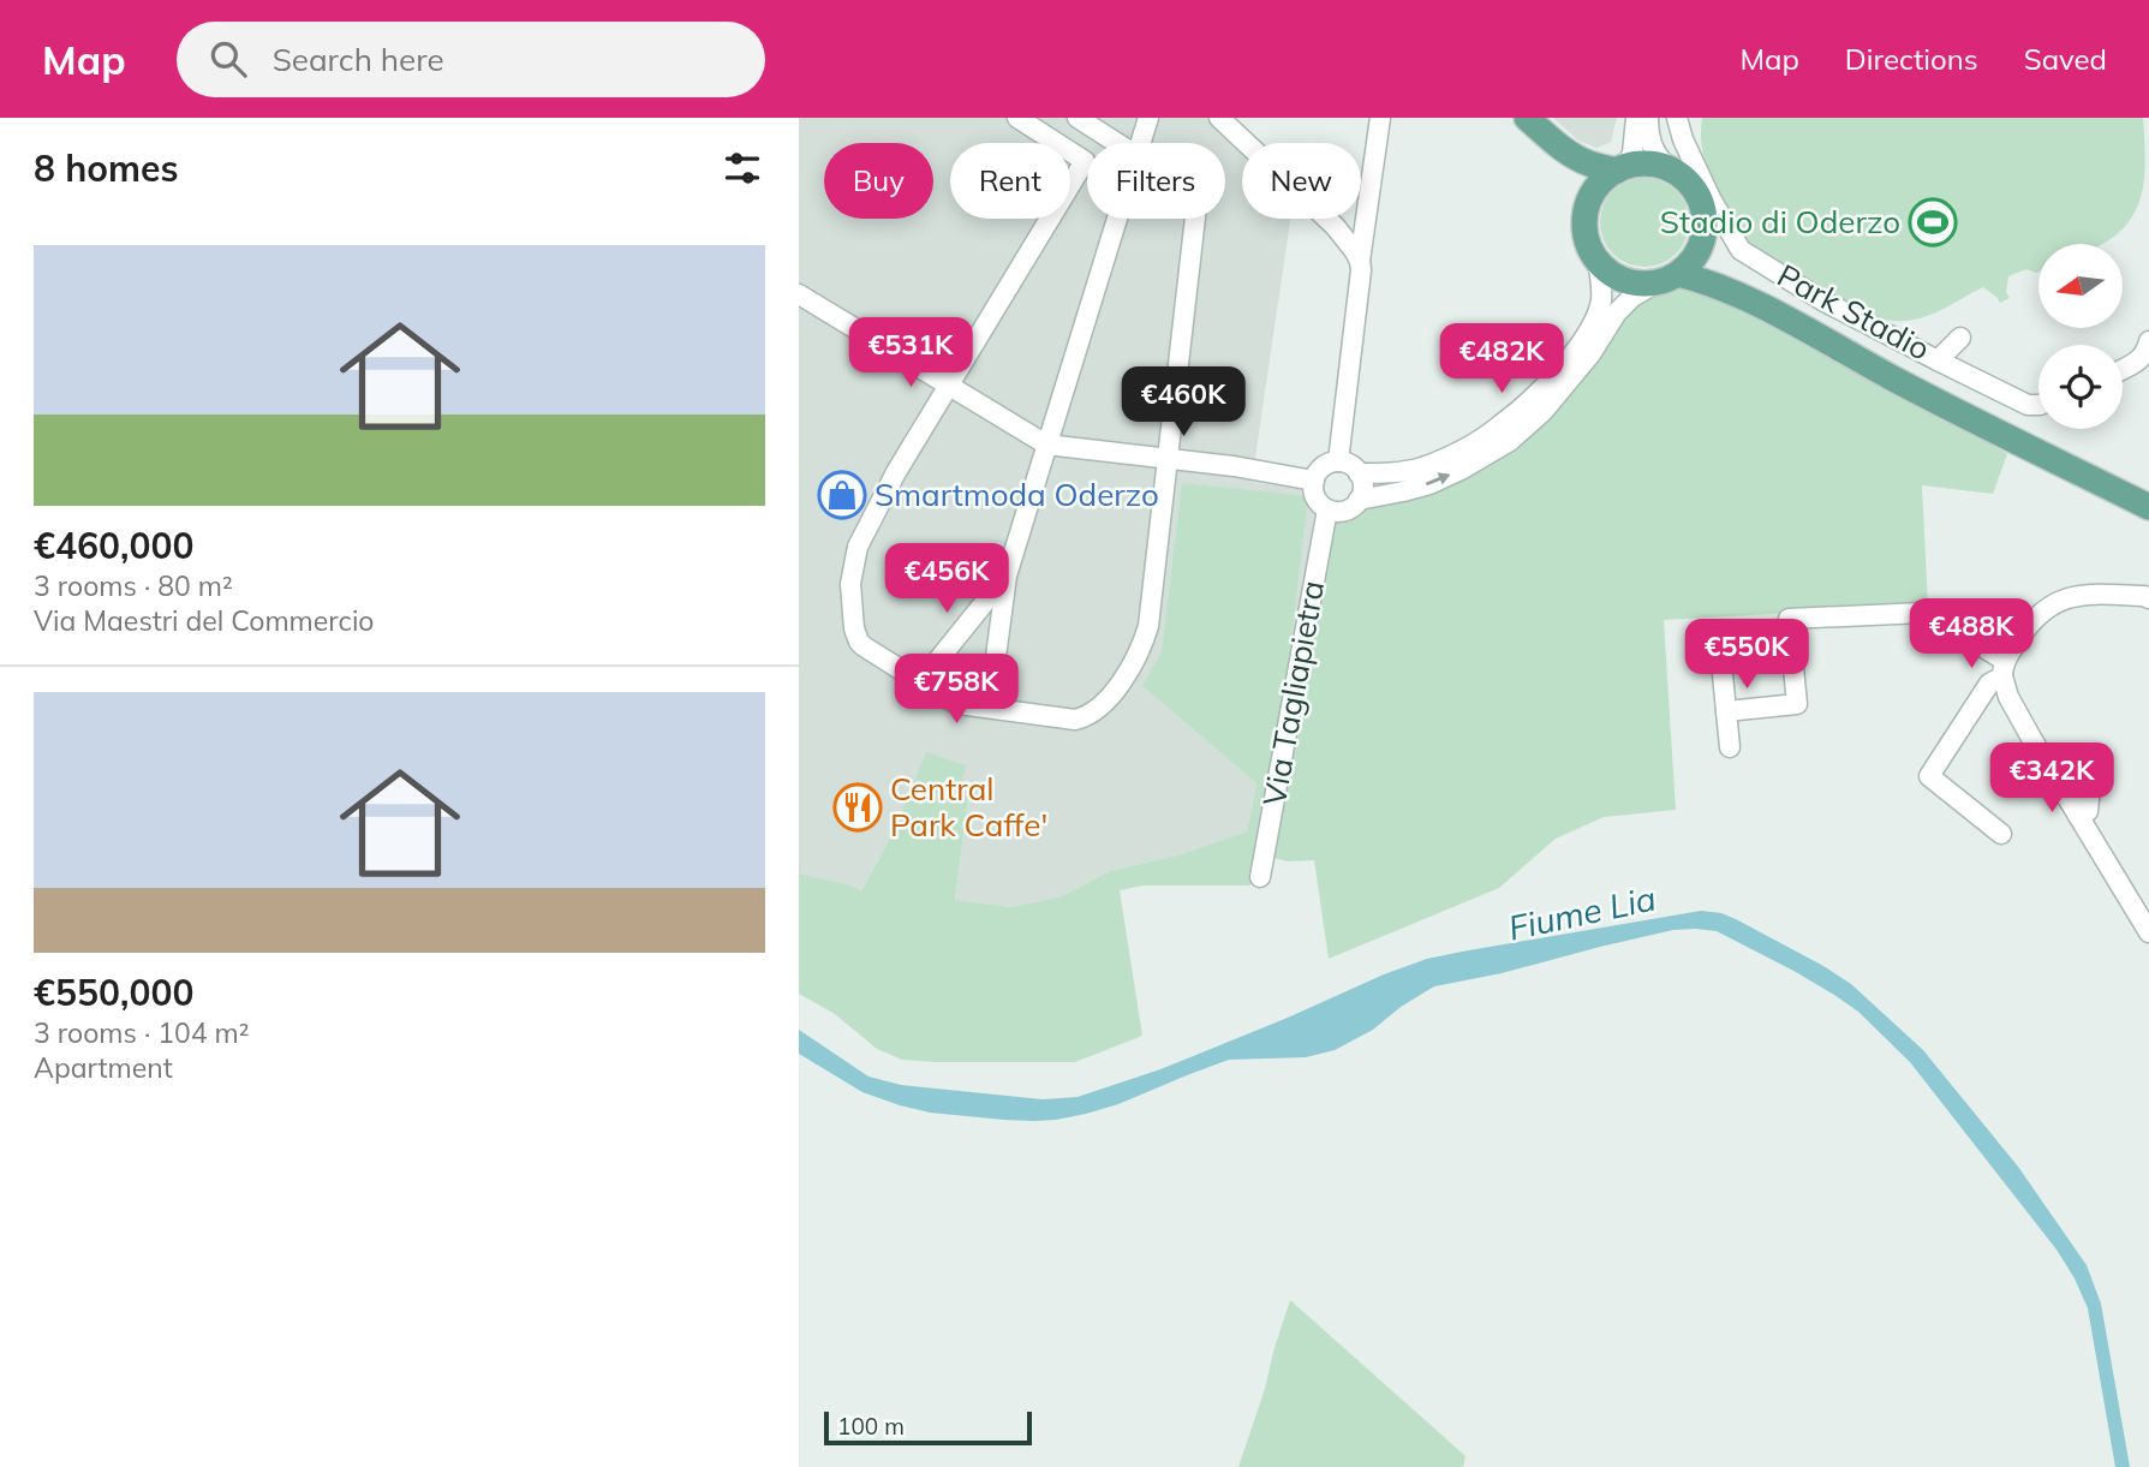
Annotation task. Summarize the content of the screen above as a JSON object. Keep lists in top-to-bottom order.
{
  "streets": {
    "street": ["Park Stadio", "Via Tagliapietra"]
  },
  "water": ["Fiume Lia"],
  "places": {
    "sports": ["Stadio di Oderzo"],
    "shop": ["Smartmoda Oderzo"],
    "restaurant": ["Central Park Caffe'"]
  },
  "scale_bar": "100 m",
  "north": "left",
  "page": {
    "header": "Map",
    "search": "Search here",
    "nav": ["Map", "Directions", "Saved"],
    "heading": "8 homes",
    "chip": [
      "Buy",
      "Rent",
      "Filters",
      "New"
    ],
    "list": [
      {
        "name": "€460,000",
        "note": "3 rooms · 80 m² · Via Maestri del Commercio"
      },
      {
        "name": "€550,000",
        "note": "3 rooms · 104 m² · Apartment"
      }
    ],
    "price": [
      "€531K",
      "€482K",
      "€460K",
      "€456K",
      "€488K",
      "€550K",
      "€758K",
      "€342K"
    ],
    "scale": "100 m"
  }
}
